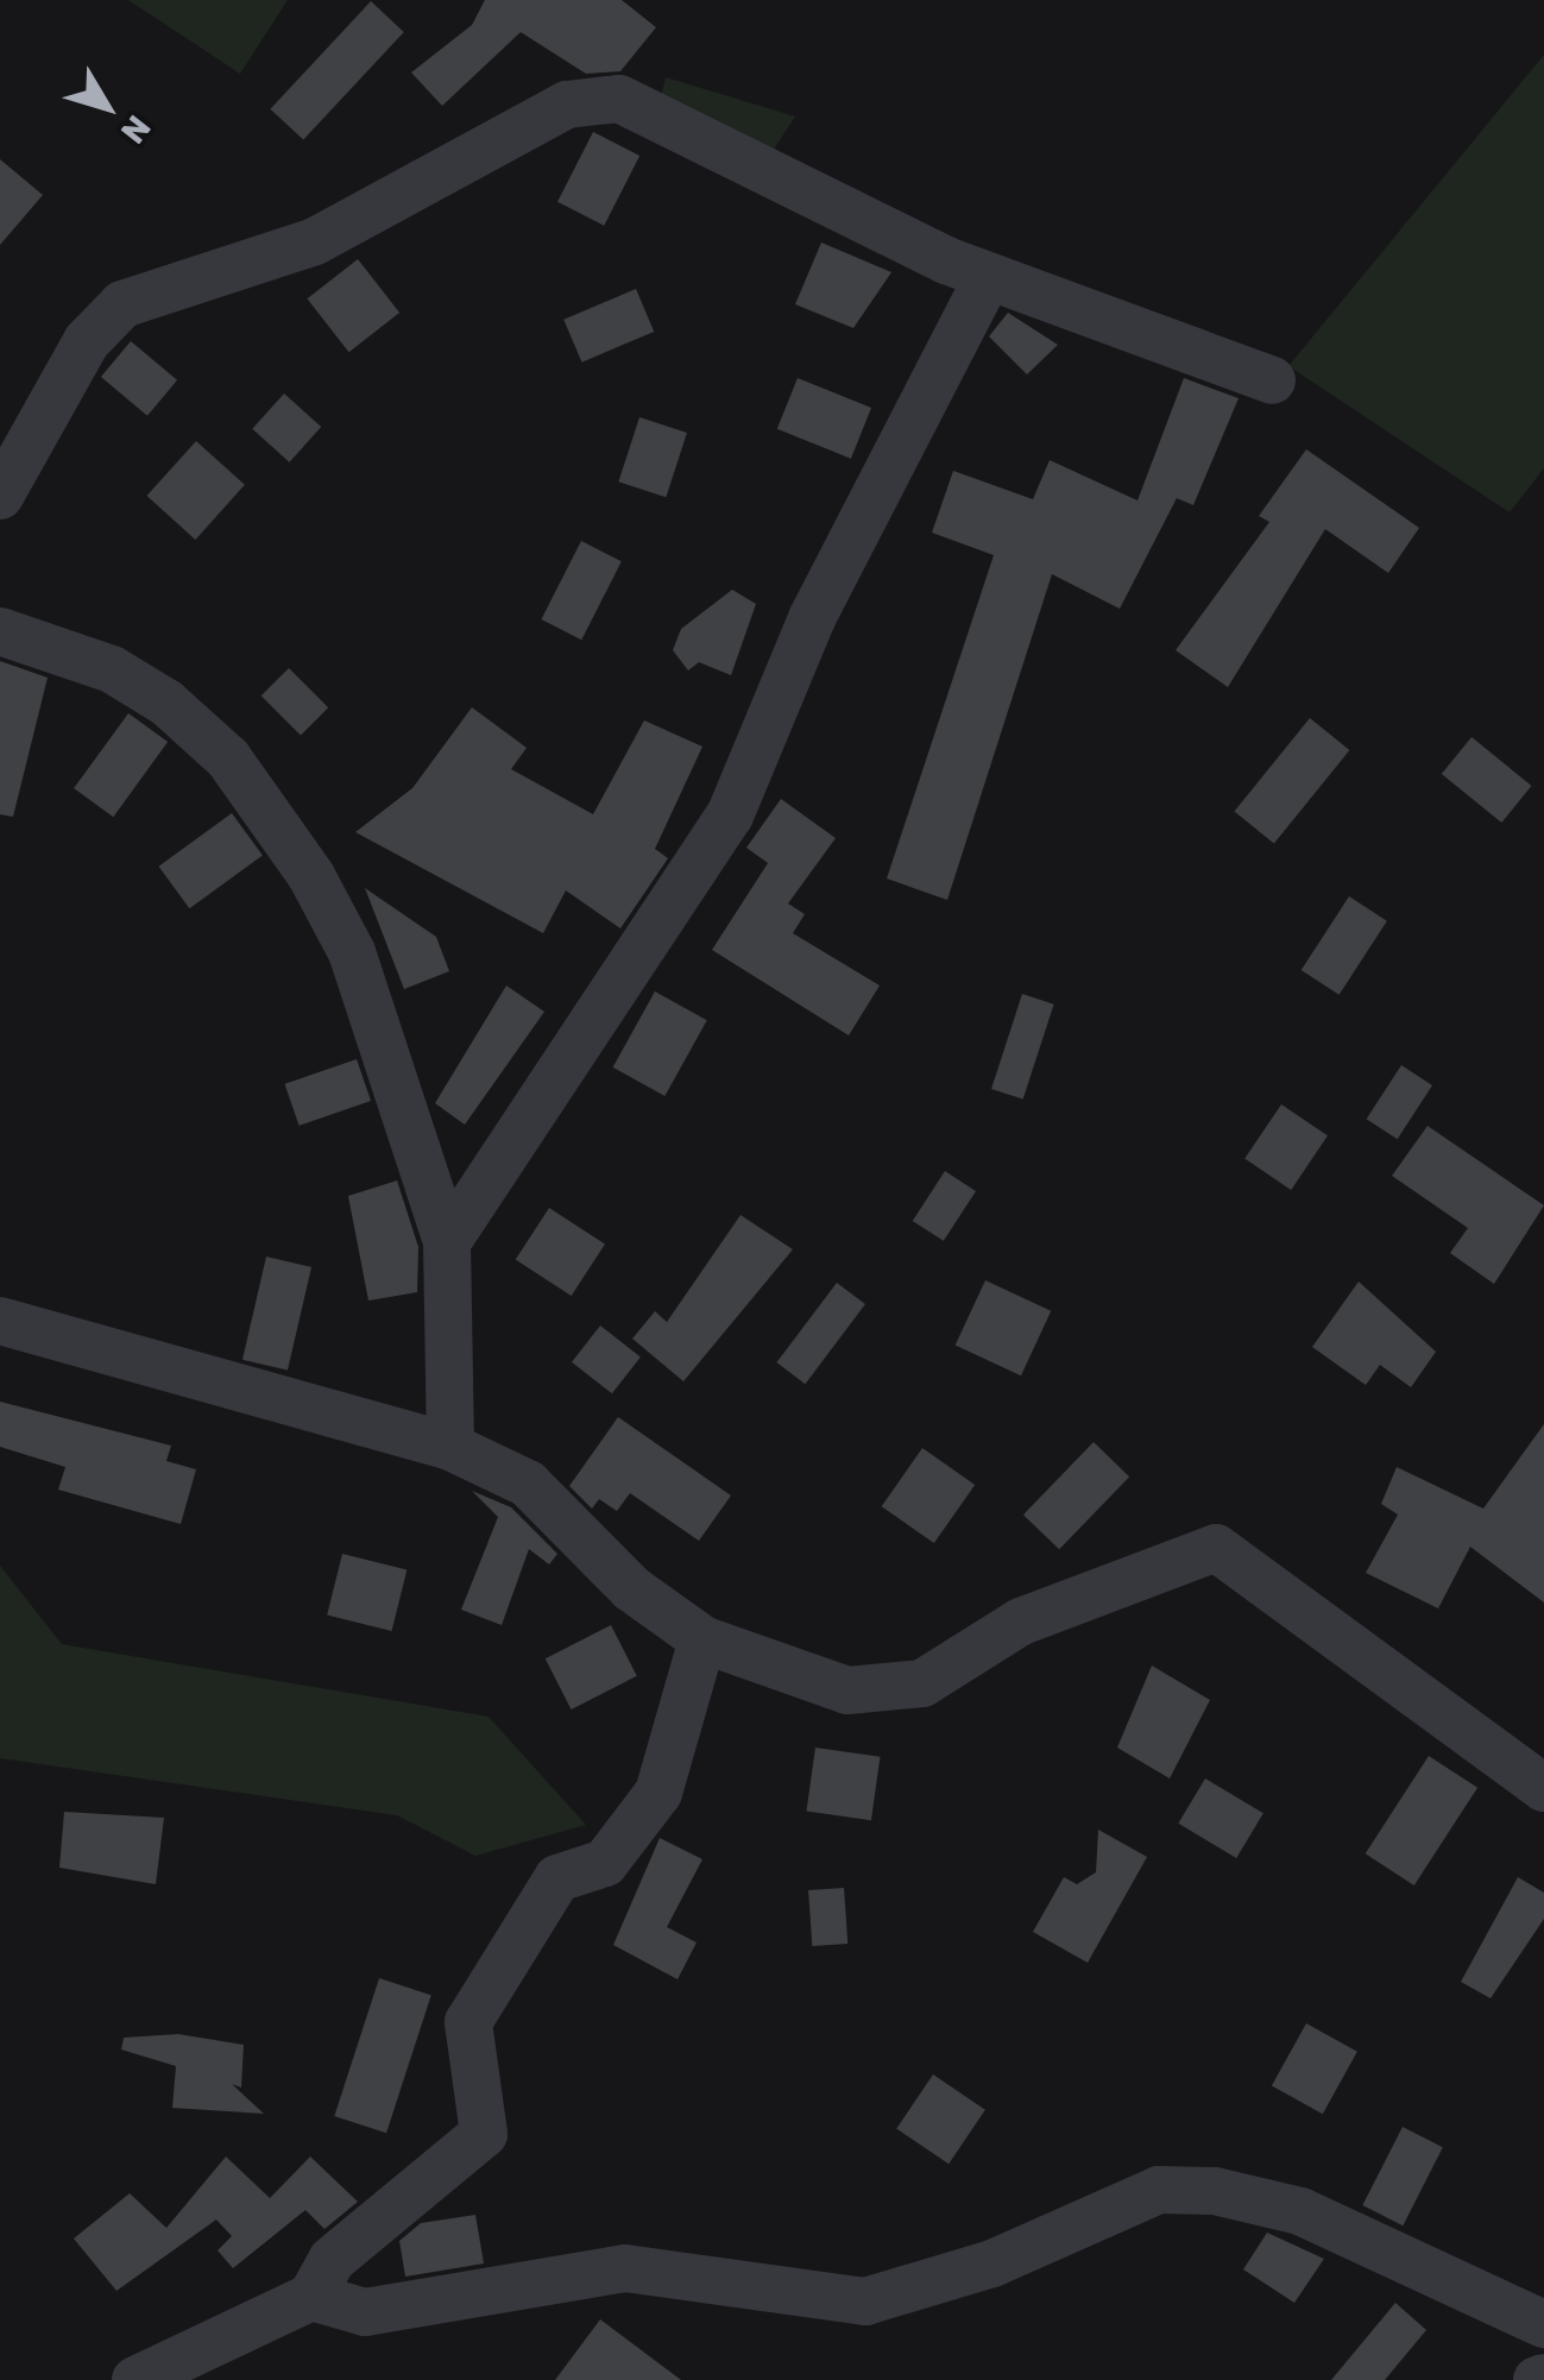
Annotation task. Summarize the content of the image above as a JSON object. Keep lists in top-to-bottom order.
{
  "north": "bottom right"
}
